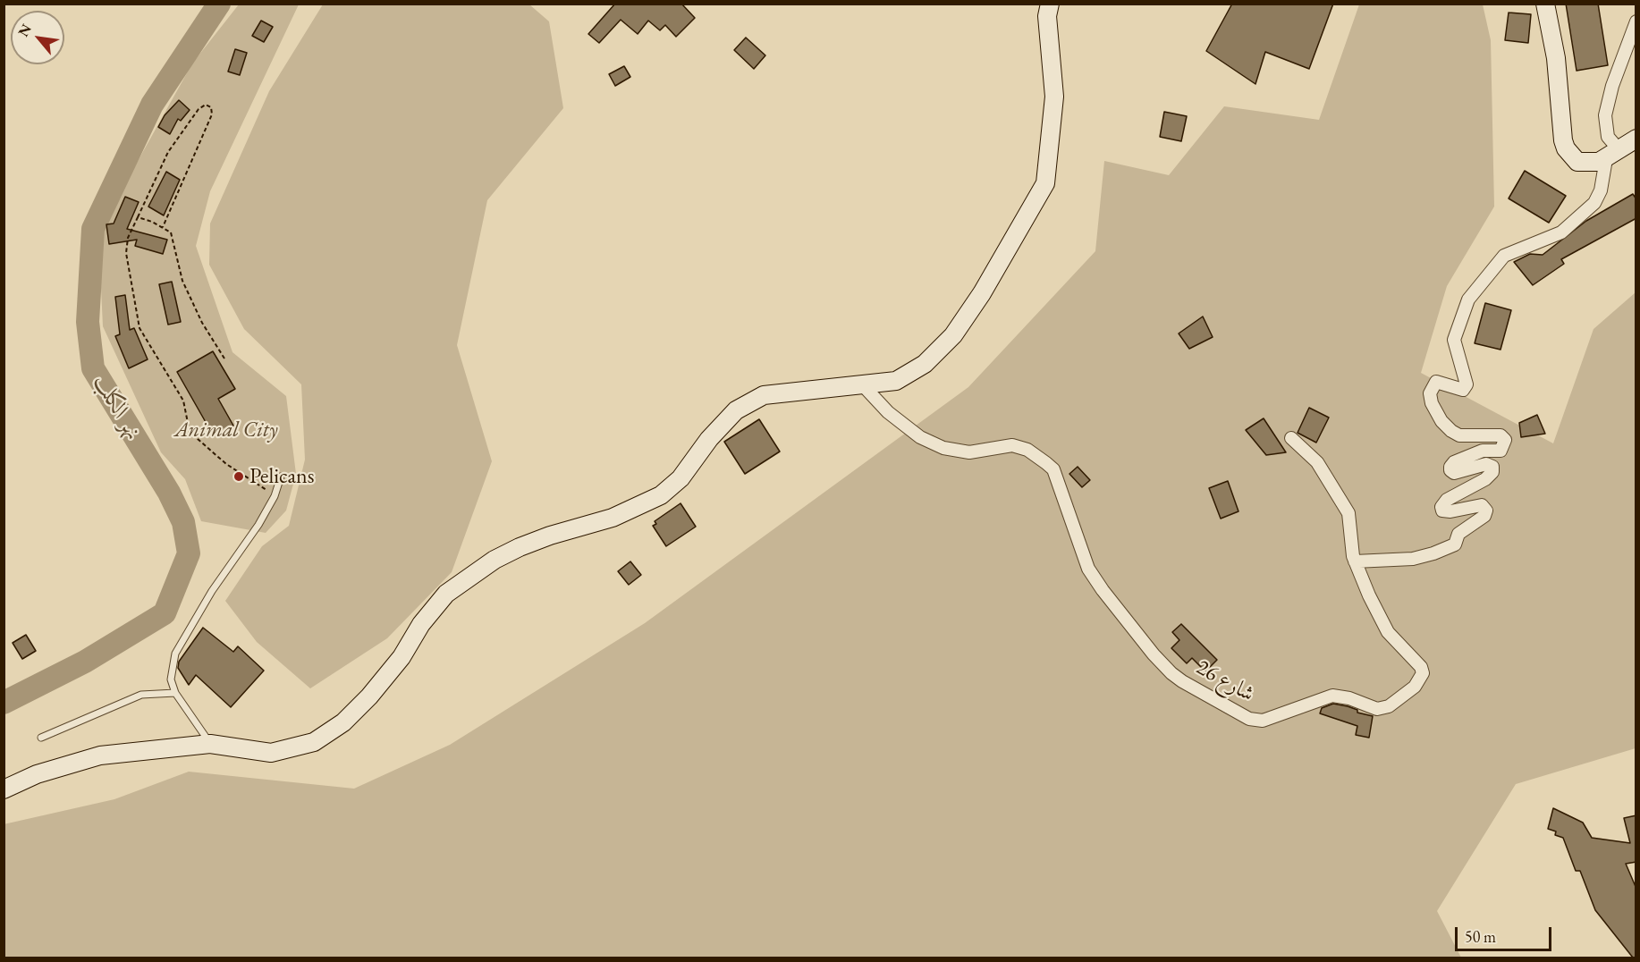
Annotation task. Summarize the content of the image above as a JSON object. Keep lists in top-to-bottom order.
{
  "streets": {
    "street": ["شارع 26"]
  },
  "water": ["نهر الكلب"],
  "parks": ["Animal City"],
  "places": ["Pelicans"],
  "scale_bar": "50 m",
  "north": "top left"
}
